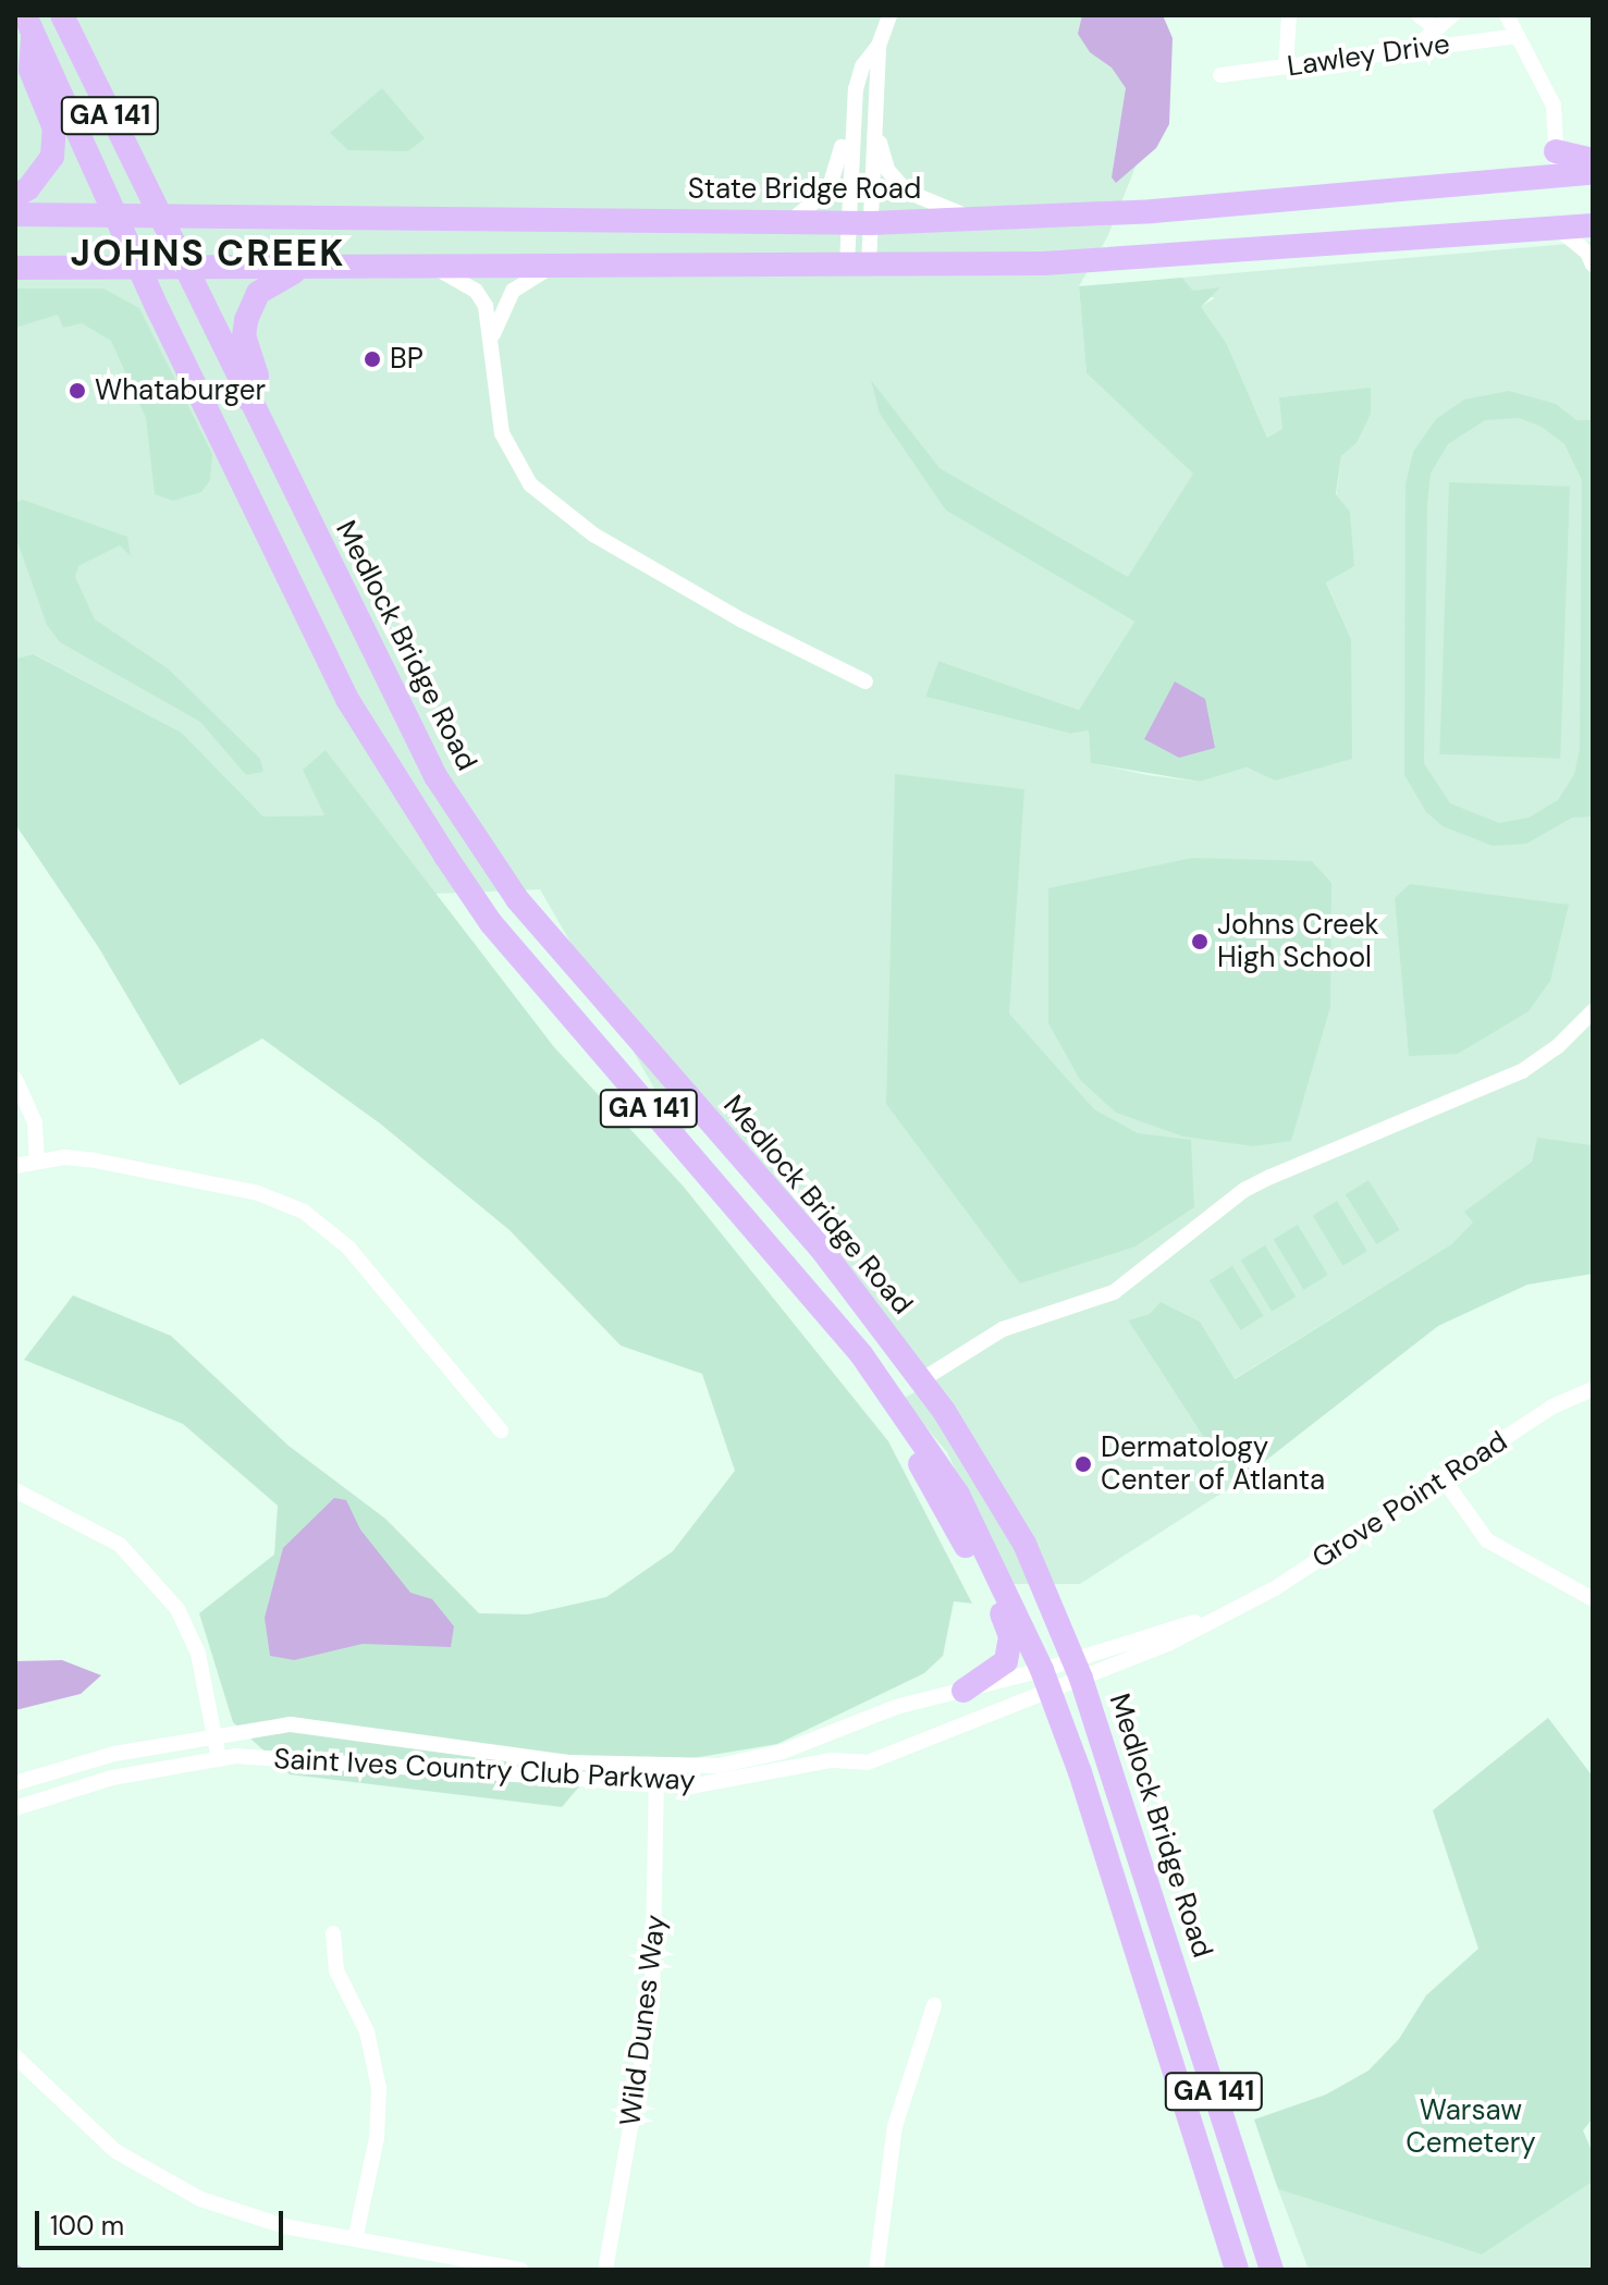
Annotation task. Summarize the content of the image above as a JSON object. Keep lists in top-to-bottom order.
{
  "streets": {
    "highway": ["GA 141", "State Bridge Road", "Medlock Bridge Road"],
    "street": [
      "Lawley Drive",
      "Grove Point Road",
      "Saint Ives Country Club Parkway",
      "Wild Dunes Way"
    ]
  },
  "crossings": [
    ["GA 141", "State Bridge Road"],
    ["GA 141", "Grove Point Road"],
    ["GA 141", "Saint Ives Country Club Parkway"],
    ["State Bridge Road", "Medlock Bridge Road"],
    ["Medlock Bridge Road", "Grove Point Road"],
    ["Grove Point Road", "Saint Ives Country Club Parkway"],
    ["Saint Ives Country Club Parkway", "Wild Dunes Way"]
  ],
  "districts": ["JOHNS CREEK"],
  "parks": ["Warsaw Cemetery"],
  "places": [
    "BP",
    "Whataburger",
    "Johns Creek High School",
    "Dermatology Center of Atlanta"
  ],
  "scale_bar": "100 m"
}
